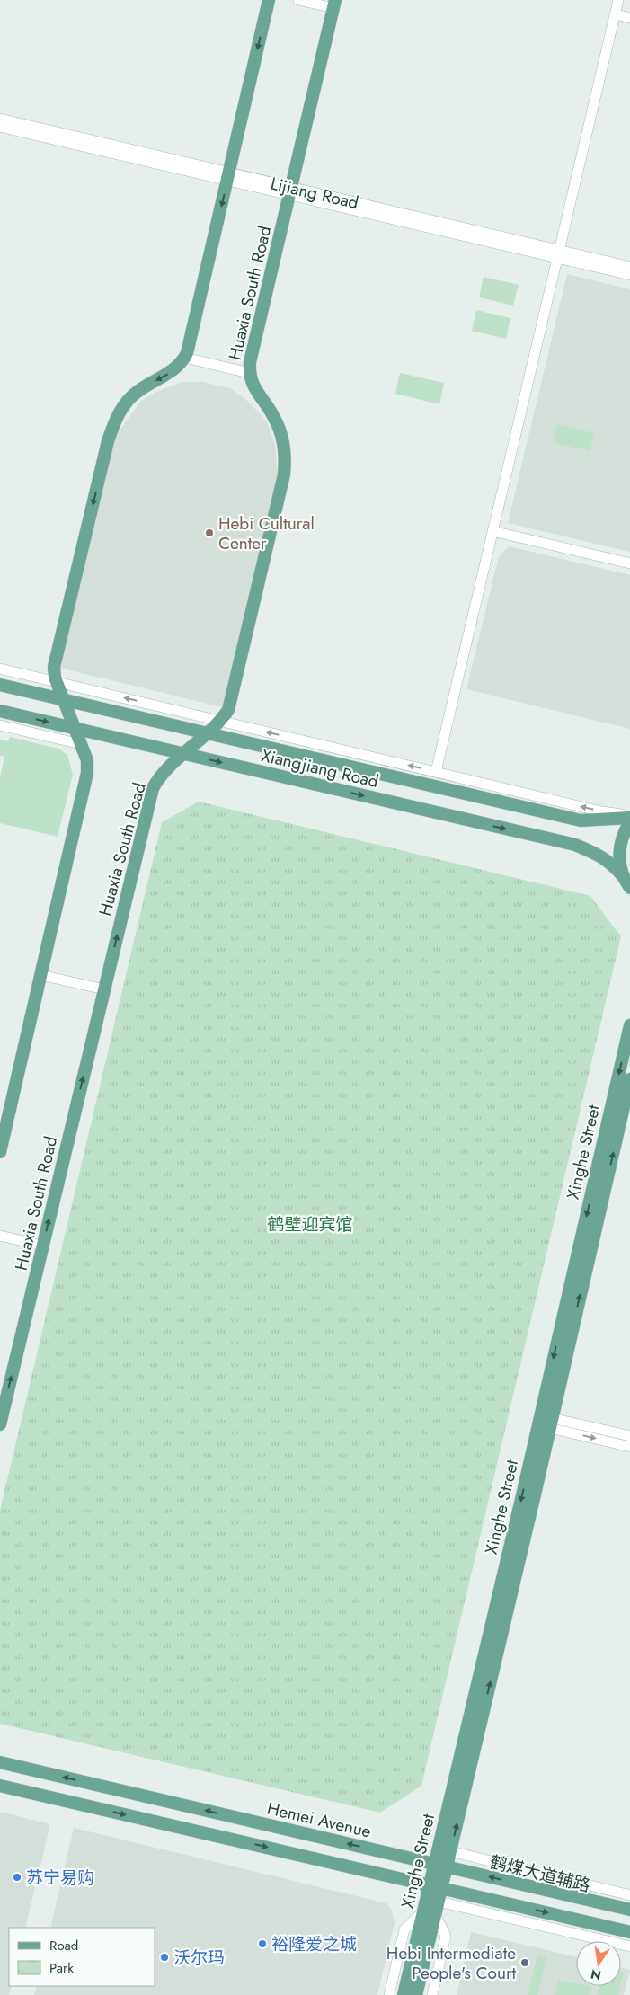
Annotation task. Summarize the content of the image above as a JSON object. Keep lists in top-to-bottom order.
{
  "streets": {
    "main road": [
      "Huaxia South Road",
      "Xiangjiang Road",
      "Xinghe Street",
      "Hemei Avenue"
    ],
    "street": ["Lijiang Road", "鹤煤大道辅路"]
  },
  "crossings": [
    ["Lijiang Road", "Huaxia South Road"],
    ["Huaxia South Road", "Xiangjiang Road"],
    ["Xinghe Street", "Hemei Avenue"],
    ["Xinghe Street", "鹤煤大道辅路"]
  ],
  "parks": ["鹤壁迎宾馆"],
  "places": [
    "Hebi Cultural Center",
    "苏宁易购",
    "裕隆爱之城",
    "沃尔玛",
    "Hebi Intermediate People's Court"
  ],
  "legend": ["Road", "Park"],
  "north": "bottom"
}
